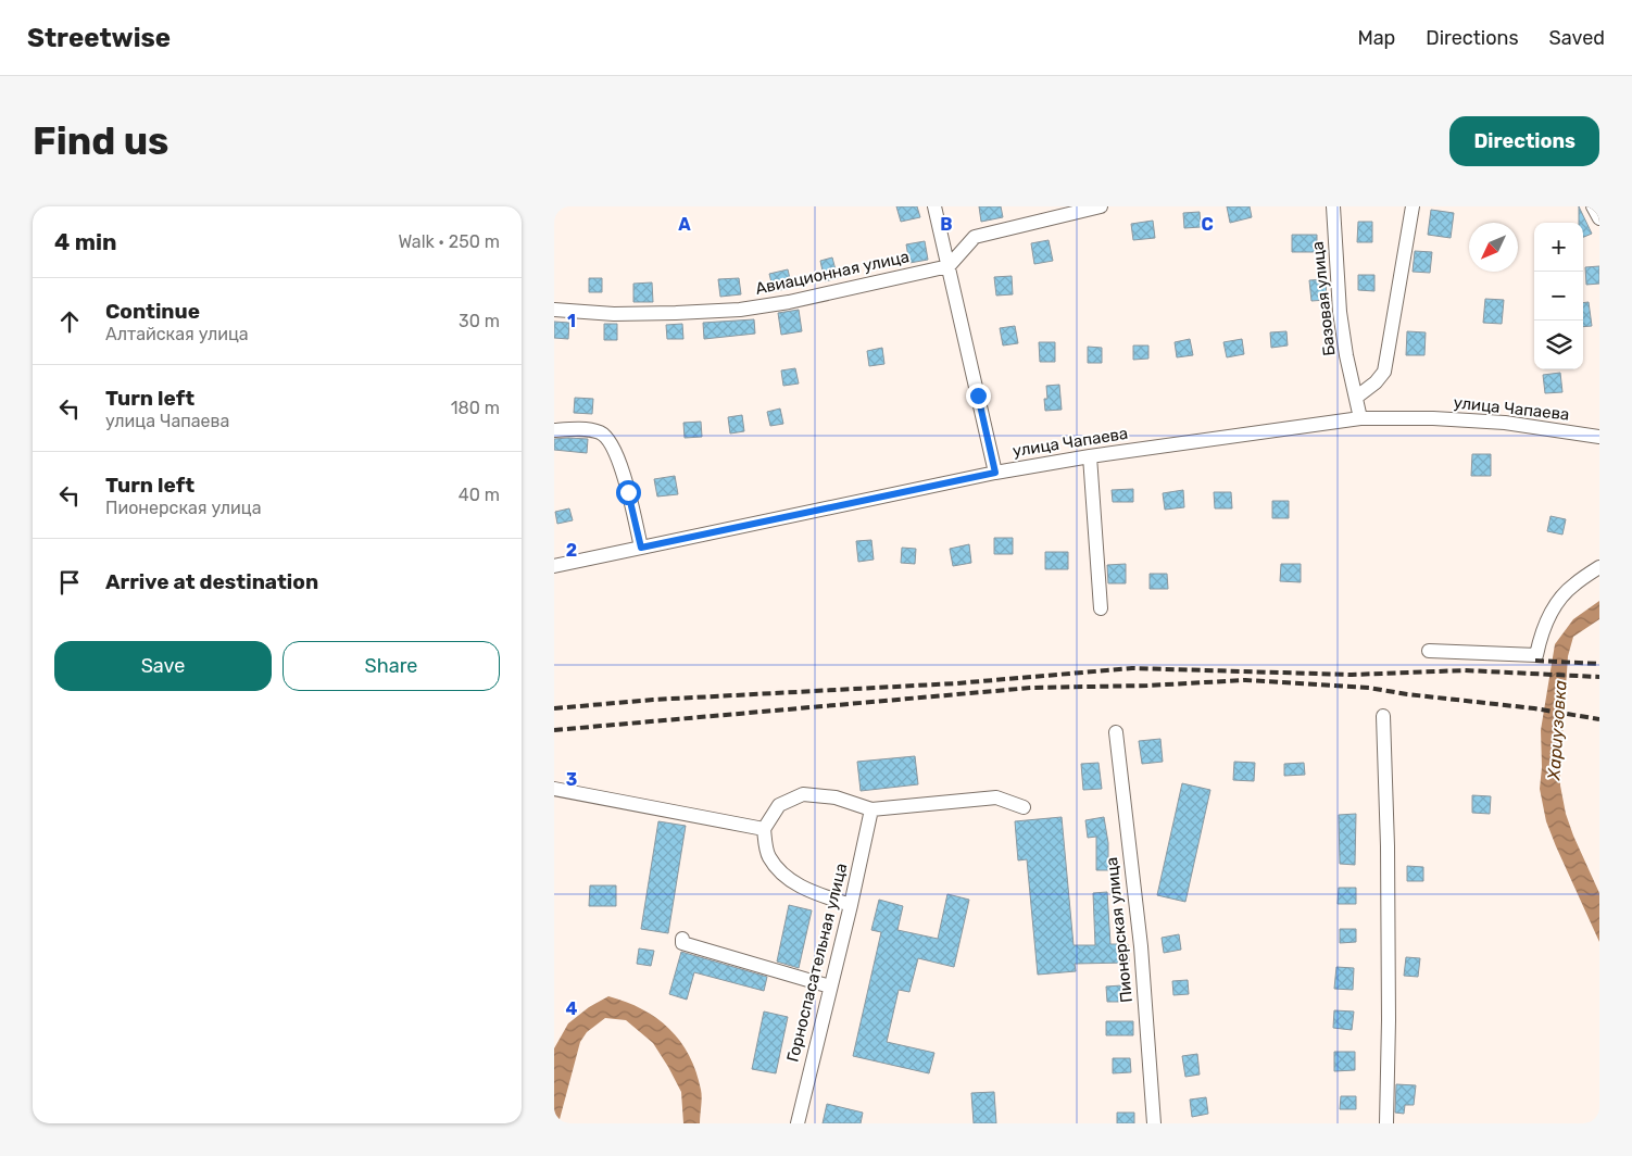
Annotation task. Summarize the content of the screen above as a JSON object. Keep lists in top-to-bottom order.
{
  "streets": {
    "street": [
      "Авиационная улица",
      "Базовая улица",
      "улица Чапаева",
      "Пионерская улица",
      "Горноспасательная улица"
    ]
  },
  "crossings": [
    ["Базовая улица", "улица Чапаева"]
  ],
  "water": ["Хариузовка"],
  "north": "bottom left",
  "page": {
    "header": "Streetwise",
    "nav": ["Map", "Directions", "Saved"],
    "buttons": [
      "Directions",
      ["Save", "Share"]
    ],
    "title": "Find us",
    "heading": ["4 min", "Walk · 250 m"],
    "map_buttons": ["+", "−"],
    "list": [
      ["Continue", "Алтайская улица", "30 m"],
      ["Turn left", "улица Чапаева", "180 m"],
      ["Turn left", "Пионерская улица", "40 m"],
      "Arrive at destination"
    ]
  },
  "grid": {
    "columns": ["A", "B", "C"],
    "rows": [
      "1",
      "2",
      "3",
      "4"
    ]
  }
}
